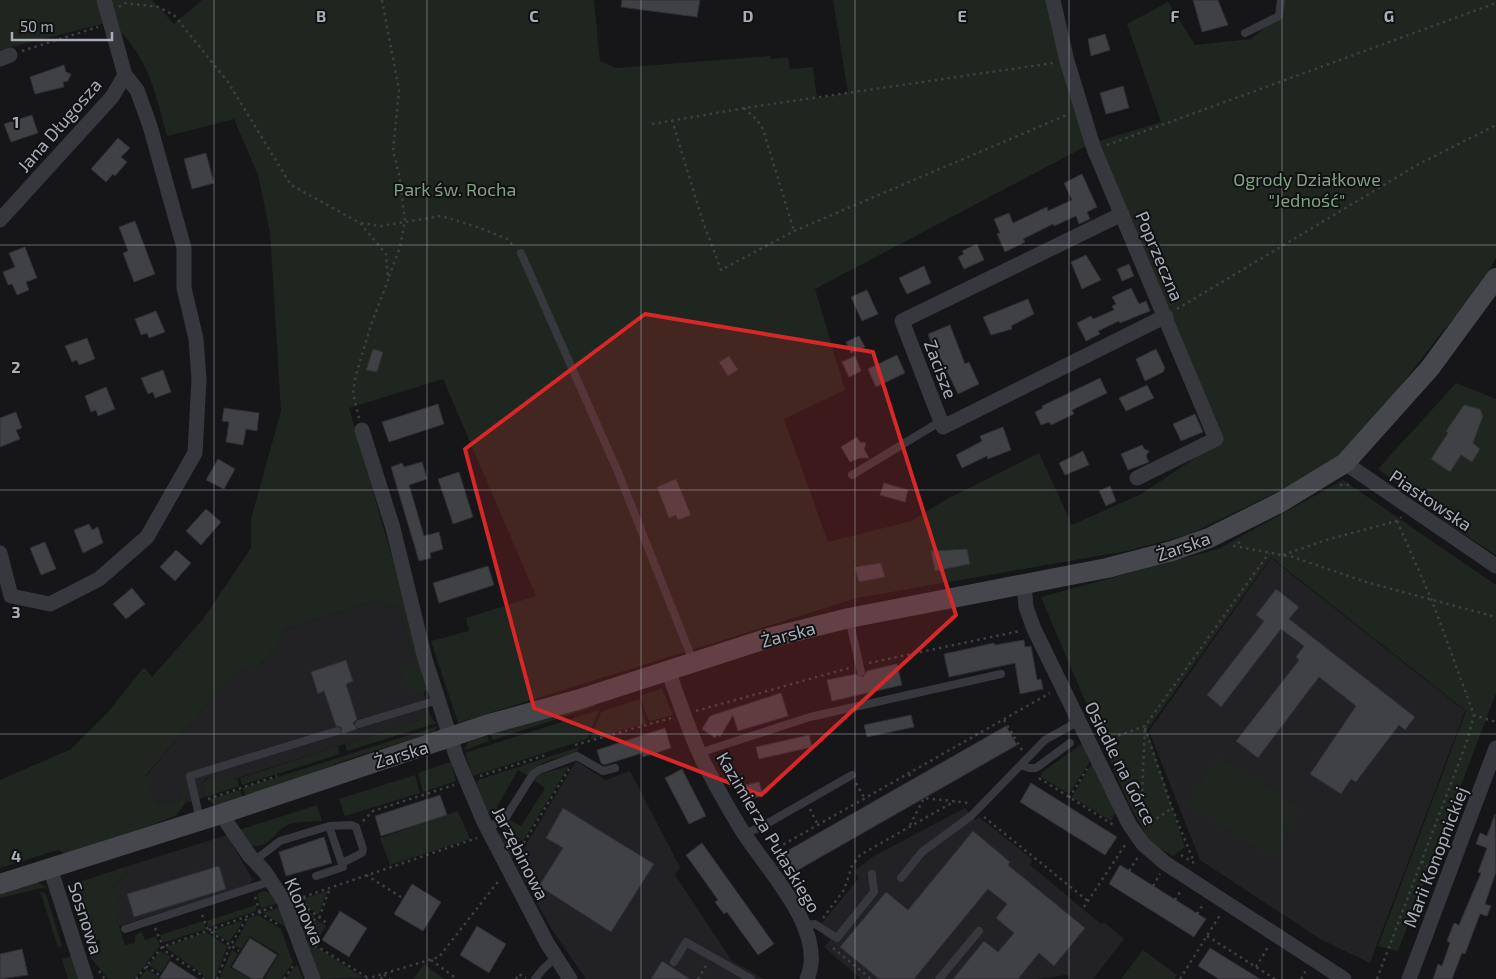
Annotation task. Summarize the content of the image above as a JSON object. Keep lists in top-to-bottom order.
{
  "streets": {
    "street": [
      "Jana Długosza",
      "Poprzeczna",
      "Zacisze",
      "Piastowska",
      "Żarska",
      "Osiedle na Górce",
      "Kazimierza Pułaskiego",
      "Jarzębinowa",
      "Marii Konopnickiej",
      "Klonowa",
      "Sosnowa"
    ]
  },
  "crossings": [
    ["Poprzeczna", "Zacisze"],
    ["Piastowska", "Żarska"],
    ["Żarska", "Osiedle na Górce"],
    ["Żarska", "Kazimierza Pułaskiego"],
    ["Żarska", "Jarzębinowa"],
    ["Żarska", "Klonowa"],
    ["Żarska", "Sosnowa"]
  ],
  "parks": ["Ogrody Działkowe \"Jedność\"", "Park św. Rocha"],
  "scale_bar": "50 m",
  "grid": {
    "columns": [
      "B",
      "C",
      "D",
      "E",
      "F",
      "G"
    ],
    "rows": [
      "1",
      "2",
      "3",
      "4"
    ]
  }
}
